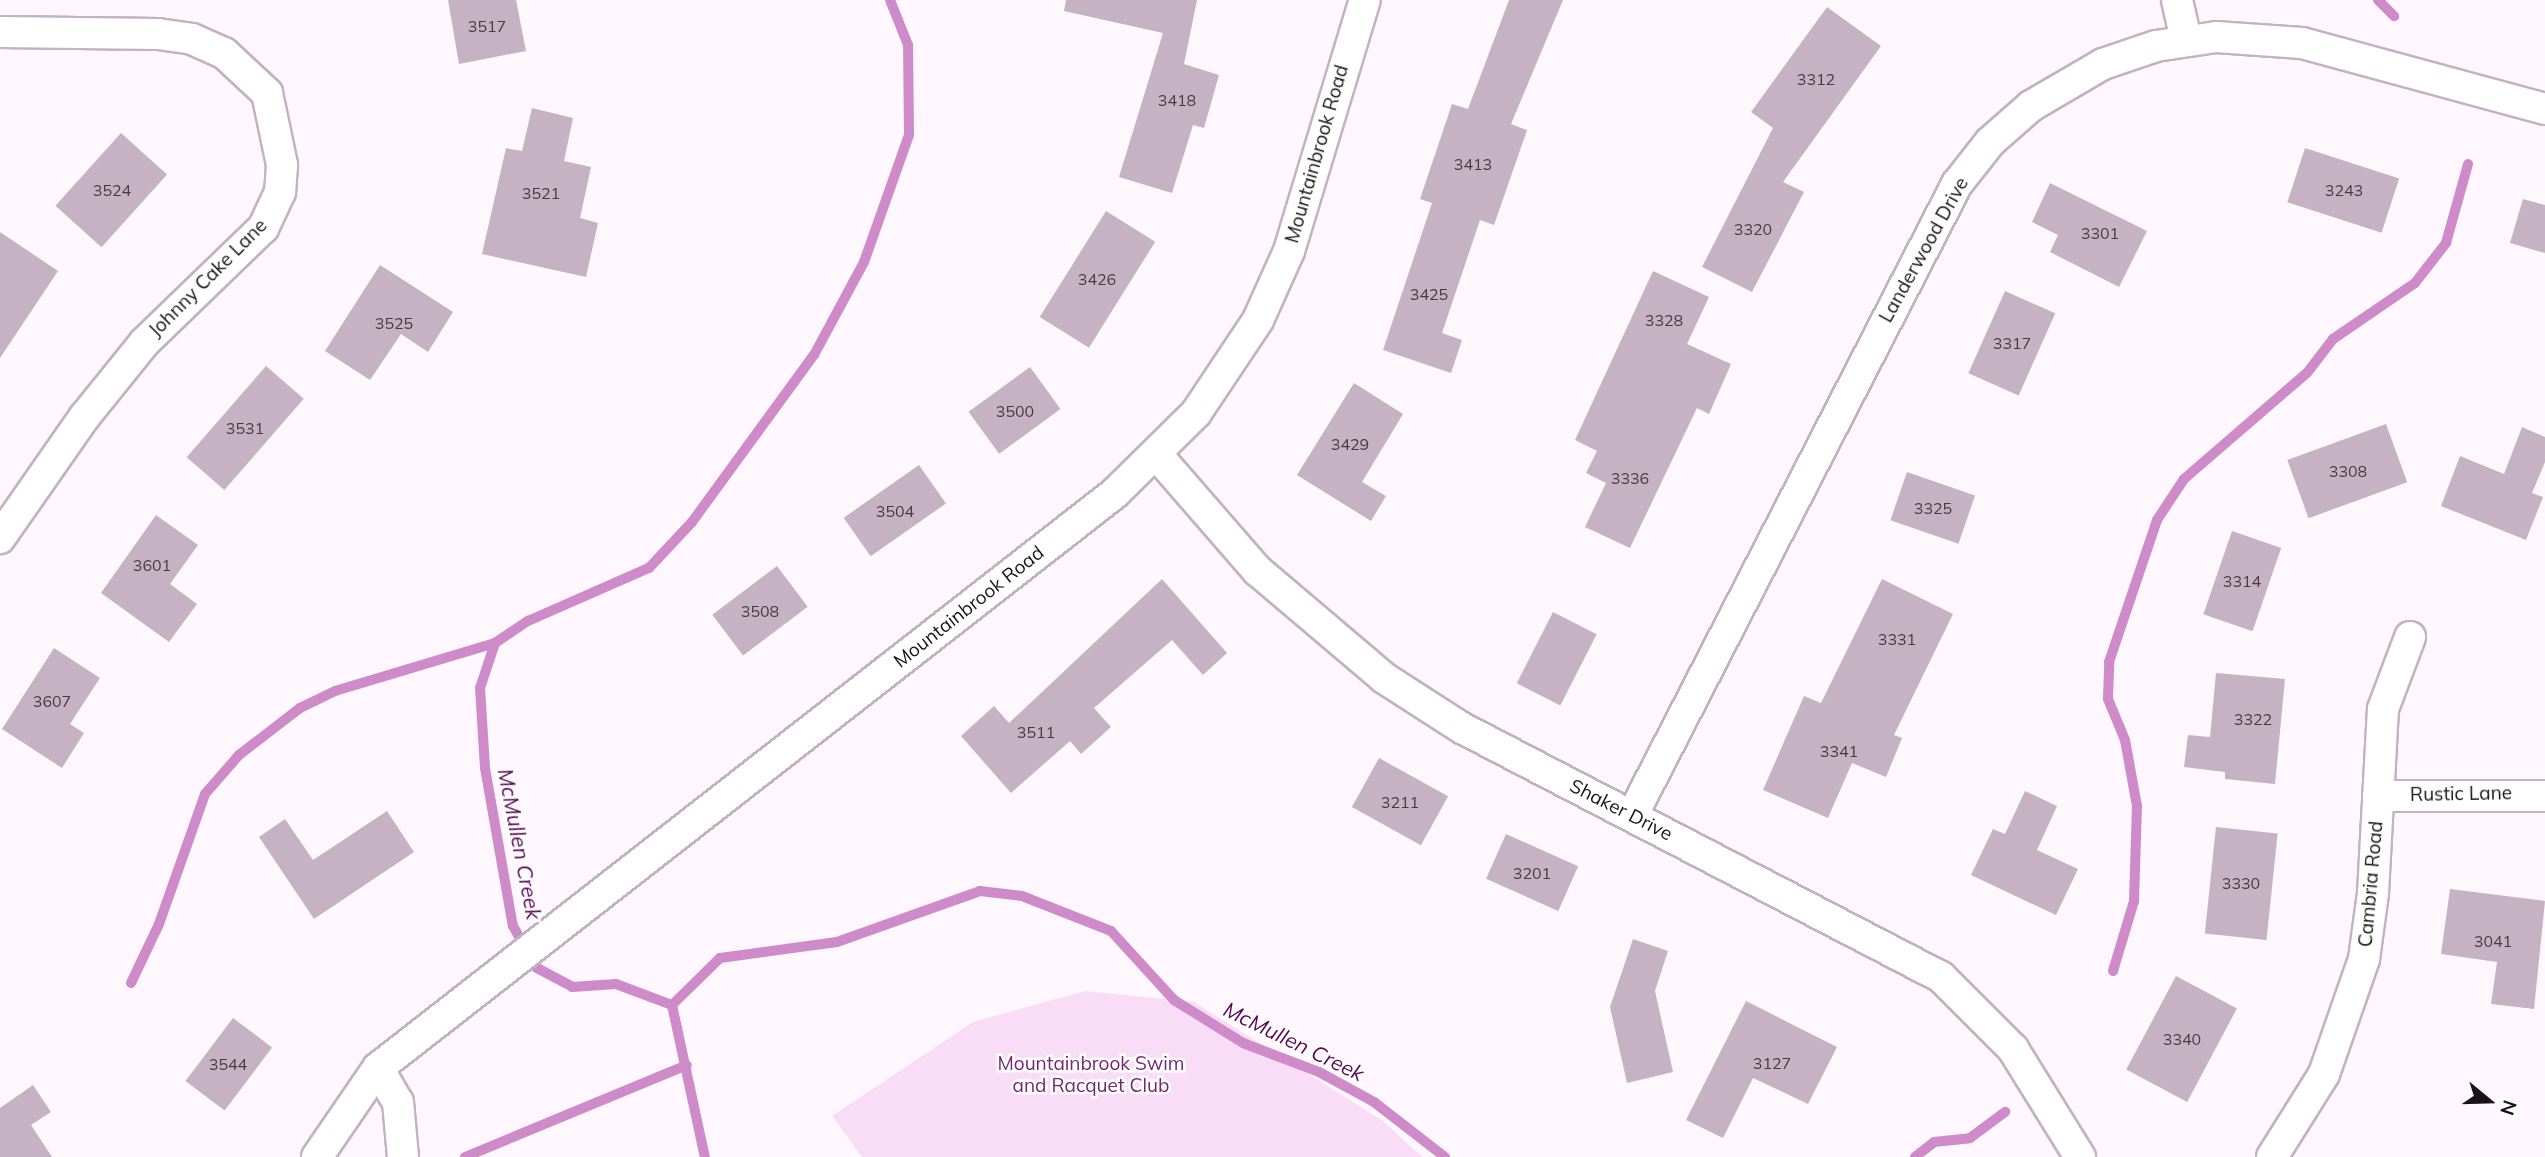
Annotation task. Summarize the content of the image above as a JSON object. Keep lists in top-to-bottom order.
{
  "streets": {
    "street": [
      "Mountainbrook Road",
      "Landerwood Drive",
      "Johnny Cake Lane",
      "Rustic Lane",
      "Shaker Drive",
      "Cambria Road"
    ]
  },
  "crossings": [
    ["Mountainbrook Road", "Shaker Drive"],
    ["Landerwood Drive", "Shaker Drive"],
    ["Rustic Lane", "Cambria Road"]
  ],
  "water": ["McMullen Creek"],
  "parks": ["Mountainbrook Swim and Racquet Club"],
  "house_numbers": [
    "3517",
    "3312",
    "3418",
    "3413",
    "3524",
    "3243",
    "3521",
    "3320",
    "3301",
    "3426",
    "3425",
    "3328",
    "3525",
    "3317",
    "3500",
    "3531",
    "3429",
    "3308",
    "3336",
    "3325",
    "3504",
    "3601",
    "3314",
    "3508",
    "3331",
    "3607",
    "3322",
    "3511",
    "3341",
    "3211",
    "3201",
    "3330",
    "3041",
    "3340",
    "3127",
    "3544"
  ],
  "north": "right"
}
